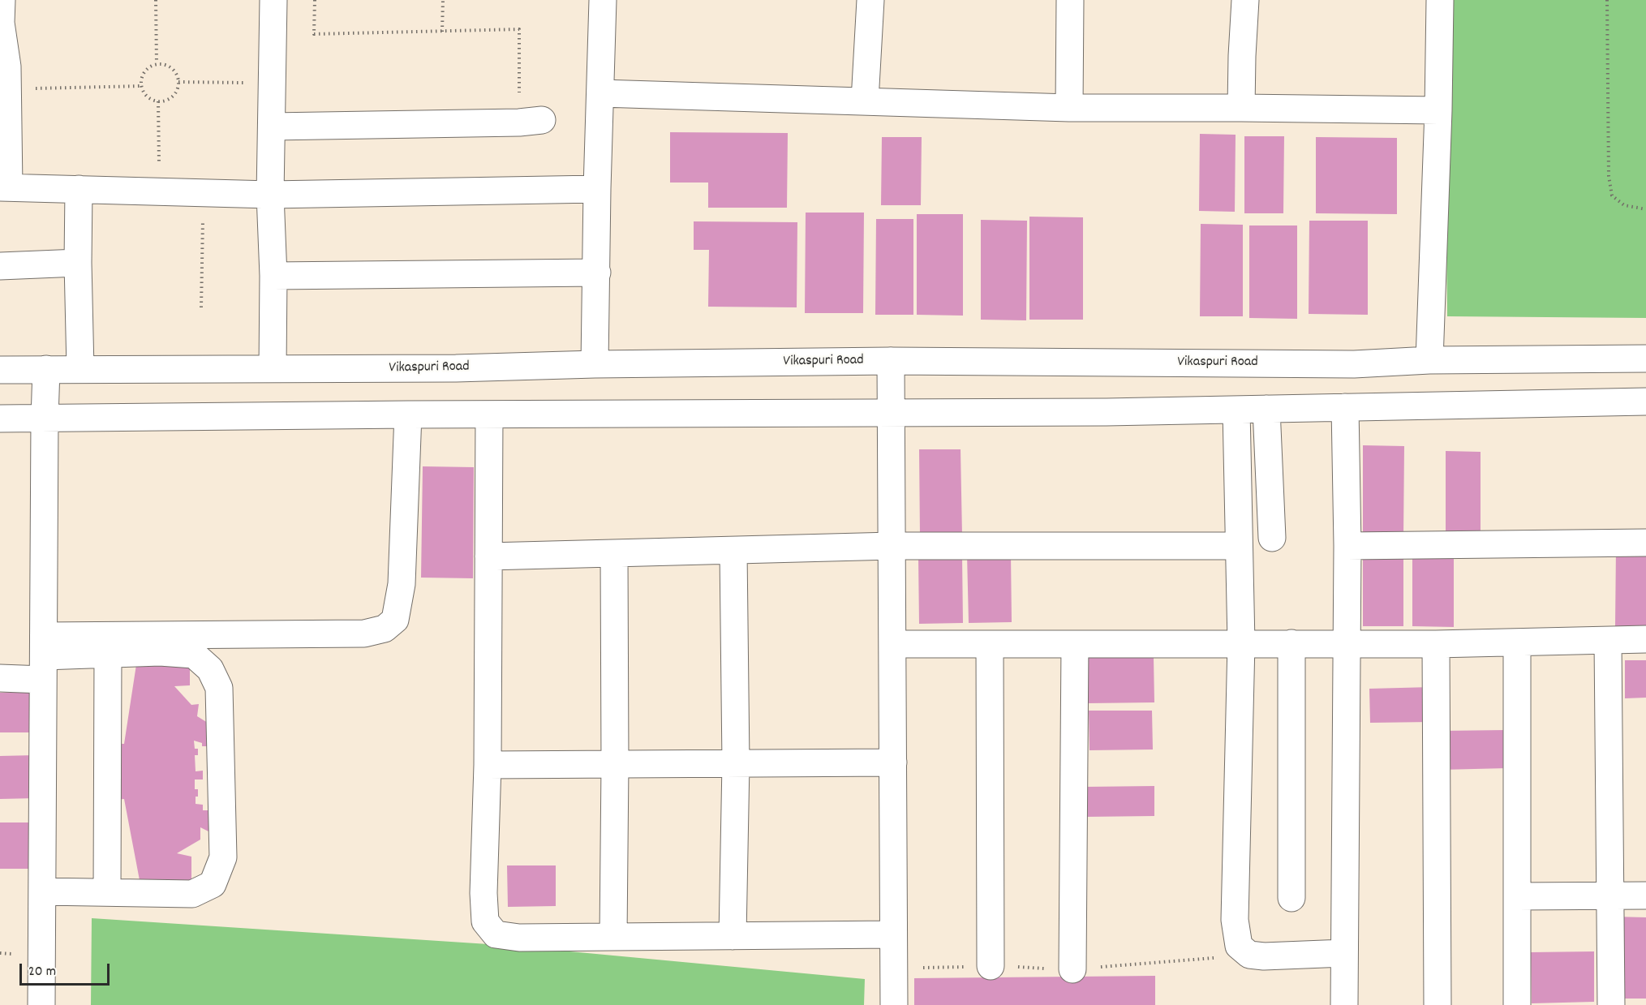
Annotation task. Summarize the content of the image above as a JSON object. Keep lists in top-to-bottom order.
{
  "streets": {
    "street": ["Vikaspuri Road"]
  },
  "scale_bar": "20 m"
}
